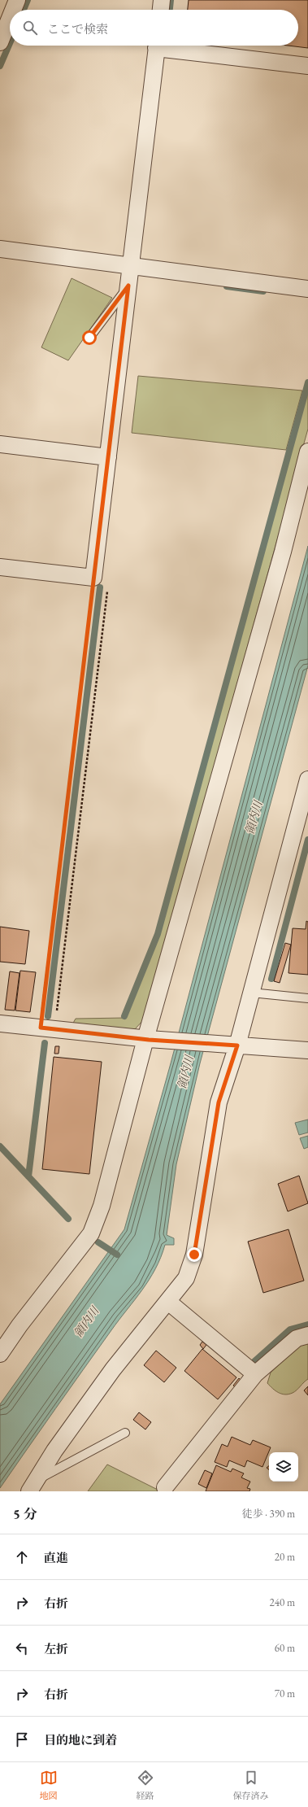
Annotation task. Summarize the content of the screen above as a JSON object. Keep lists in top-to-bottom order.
{
  "water": ["領内川"],
  "page": {
    "search": "ここで検索",
    "heading": ["5 分", "徒歩 · 390 m"],
    "list": [
      ["直進", "20 m"],
      ["右折", "240 m"],
      ["左折", "60 m"],
      ["右折", "70 m"],
      "目的地に到着"
    ],
    "nav": ["地図", "経路", "保存済み"]
  }
}
